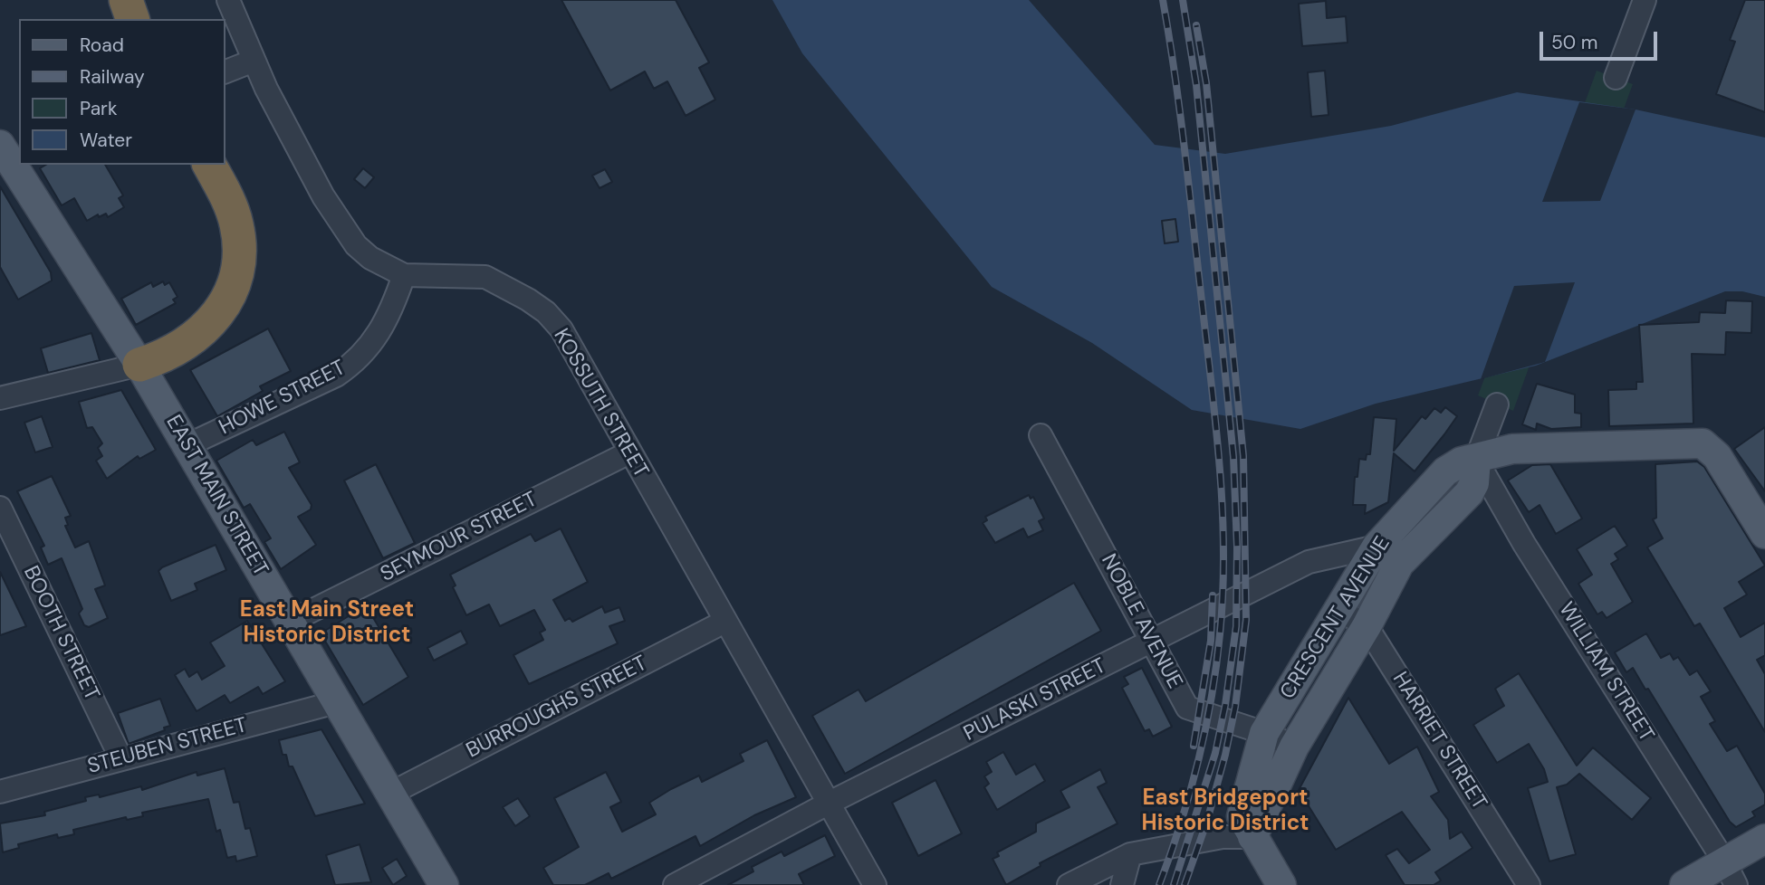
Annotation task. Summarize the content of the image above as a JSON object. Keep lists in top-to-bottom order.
{
  "streets": {
    "main road": ["EAST MAIN STREET", "CRESCENT AVENUE"],
    "street": [
      "HOWE STREET",
      "KOSSUTH STREET",
      "SEYMOUR STREET",
      "NOBLE AVENUE",
      "BOOTH STREET",
      "WILLIAM STREET",
      "PULASKI STREET",
      "BURROUGHS STREET",
      "HARRIET STREET",
      "STEUBEN STREET"
    ]
  },
  "crossings": [
    ["HOWE STREET", "KOSSUTH STREET"],
    ["HOWE STREET", "EAST MAIN STREET"],
    ["KOSSUTH STREET", "SEYMOUR STREET"],
    ["KOSSUTH STREET", "PULASKI STREET"],
    ["KOSSUTH STREET", "BURROUGHS STREET"],
    ["EAST MAIN STREET", "SEYMOUR STREET"],
    ["EAST MAIN STREET", "BURROUGHS STREET"],
    ["EAST MAIN STREET", "STEUBEN STREET"],
    ["CRESCENT AVENUE", "NOBLE AVENUE"],
    ["CRESCENT AVENUE", "WILLIAM STREET"],
    ["CRESCENT AVENUE", "PULASKI STREET"],
    ["CRESCENT AVENUE", "HARRIET STREET"],
    ["NOBLE AVENUE", "PULASKI STREET"],
    ["BOOTH STREET", "STEUBEN STREET"]
  ],
  "districts": ["East Main Street Historic District", "East Bridgeport Historic District"],
  "legend": [
    "Road",
    "Railway",
    "Park",
    "Water"
  ],
  "scale_bar": "50 m"
}
